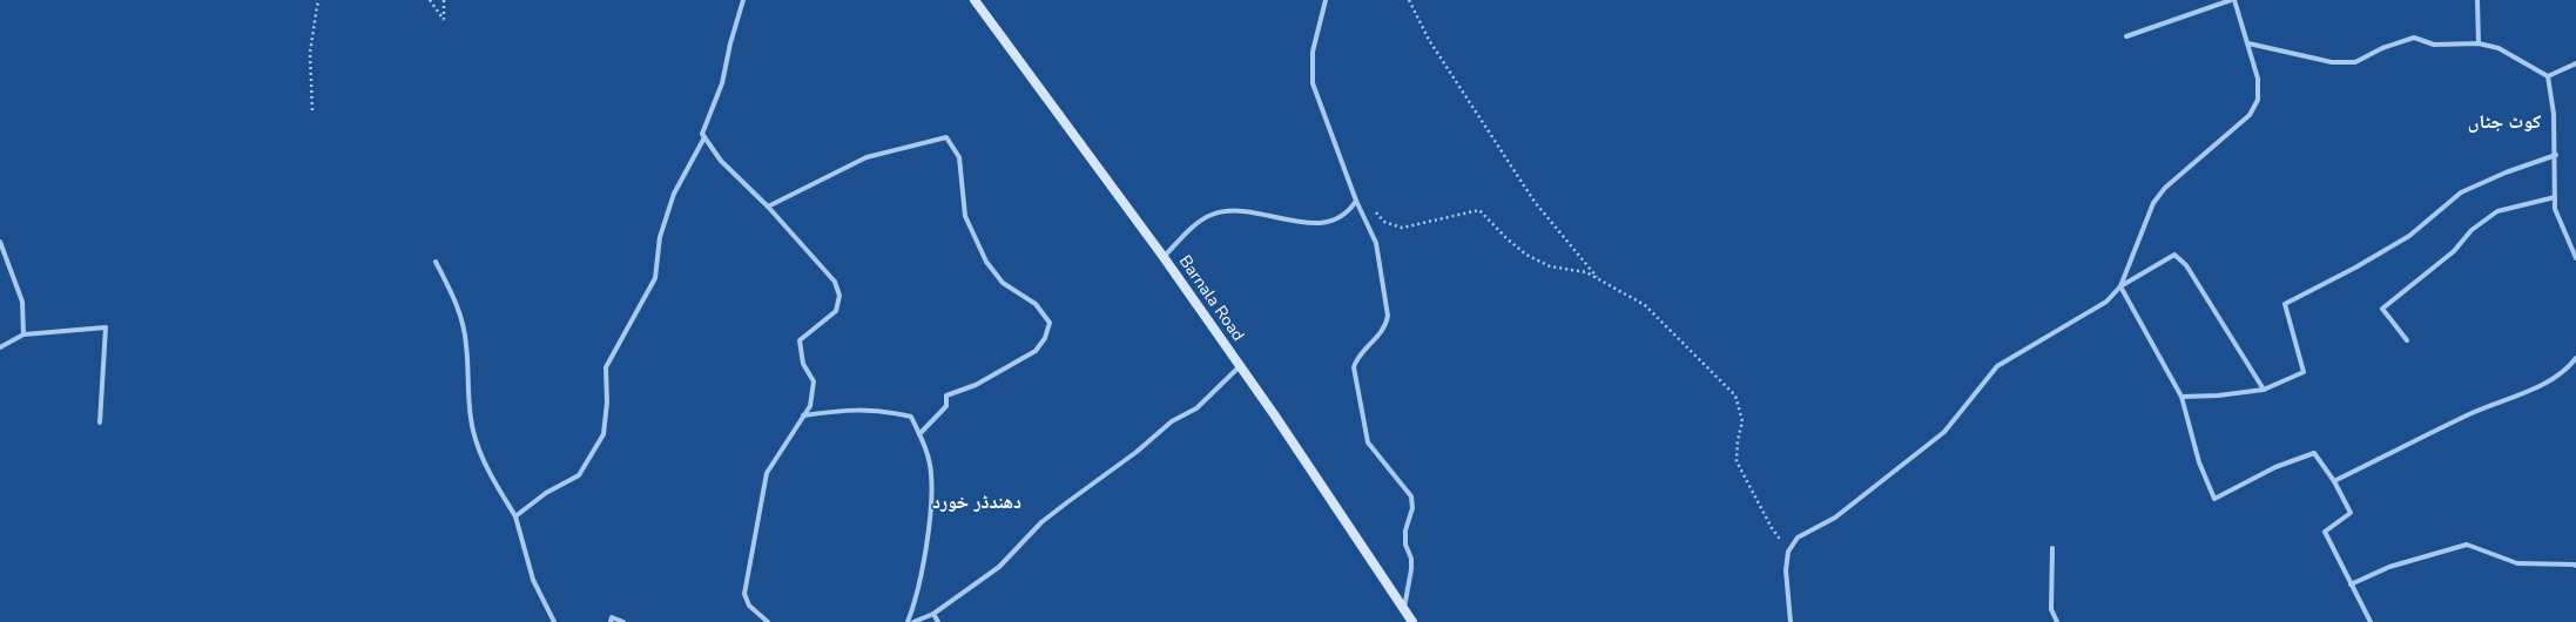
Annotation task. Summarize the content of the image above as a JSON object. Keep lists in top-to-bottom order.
{
  "streets": {
    "main road": ["Barnala Road"]
  },
  "districts": ["کوٹ جٹاں", "دھندڈر خورد"]
}
